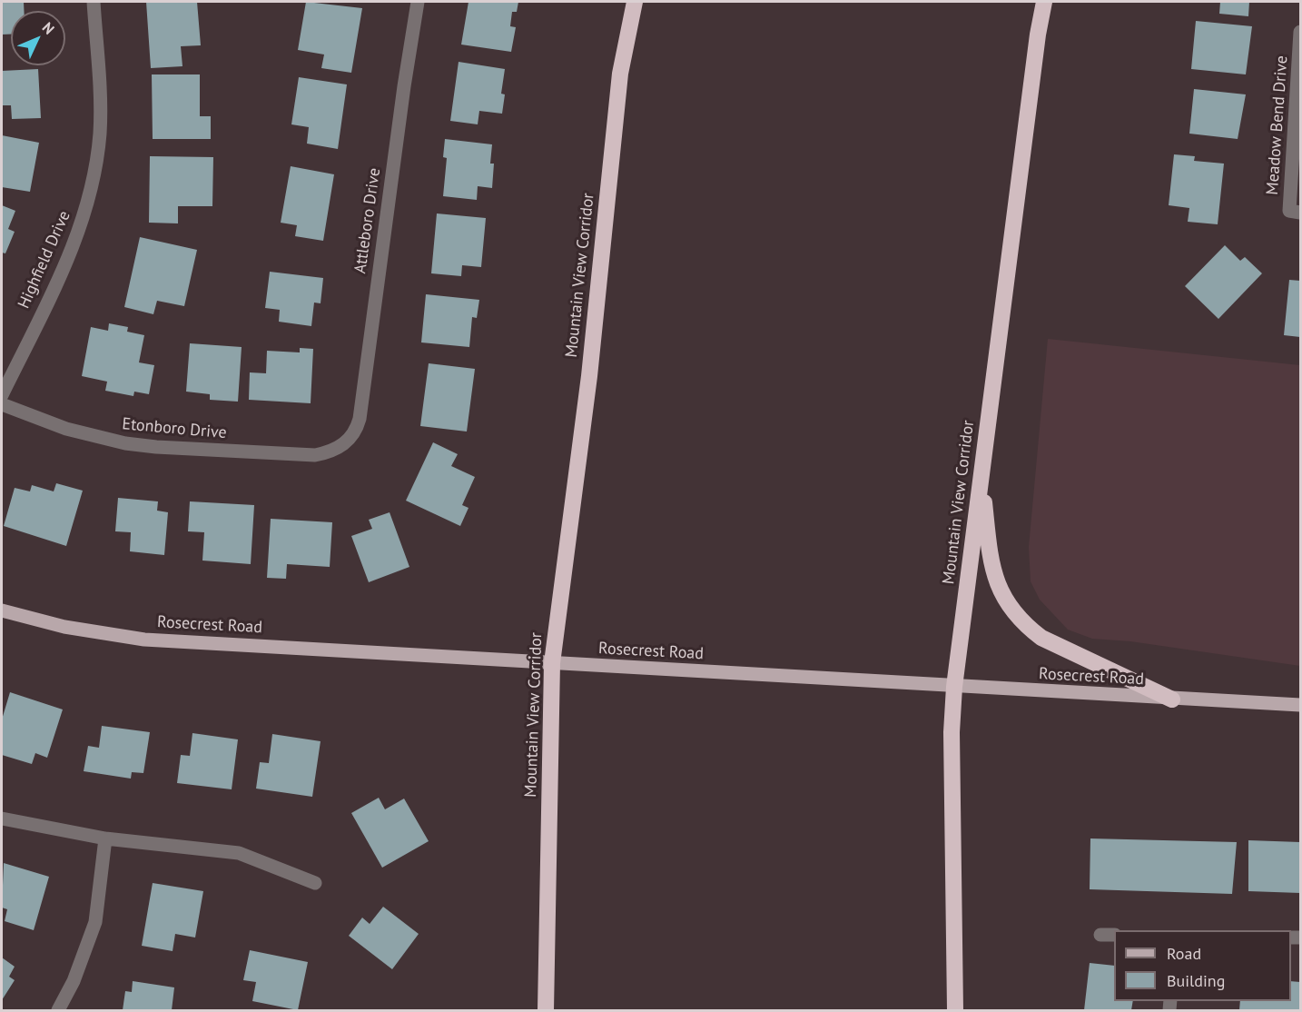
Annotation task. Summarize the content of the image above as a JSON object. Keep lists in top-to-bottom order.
{
  "streets": {
    "highway": ["Mountain View Corridor"],
    "main road": ["Rosecrest Road"],
    "street": [
      "Meadow Bend Drive",
      "Attleboro Drive",
      "Highfield Drive",
      "Etonboro Drive"
    ]
  },
  "crossings": [
    ["Attleboro Drive", "Etonboro Drive"],
    ["Mountain View Corridor", "Rosecrest Road"]
  ],
  "legend": ["Road", "Building"],
  "north": "top right"
}
